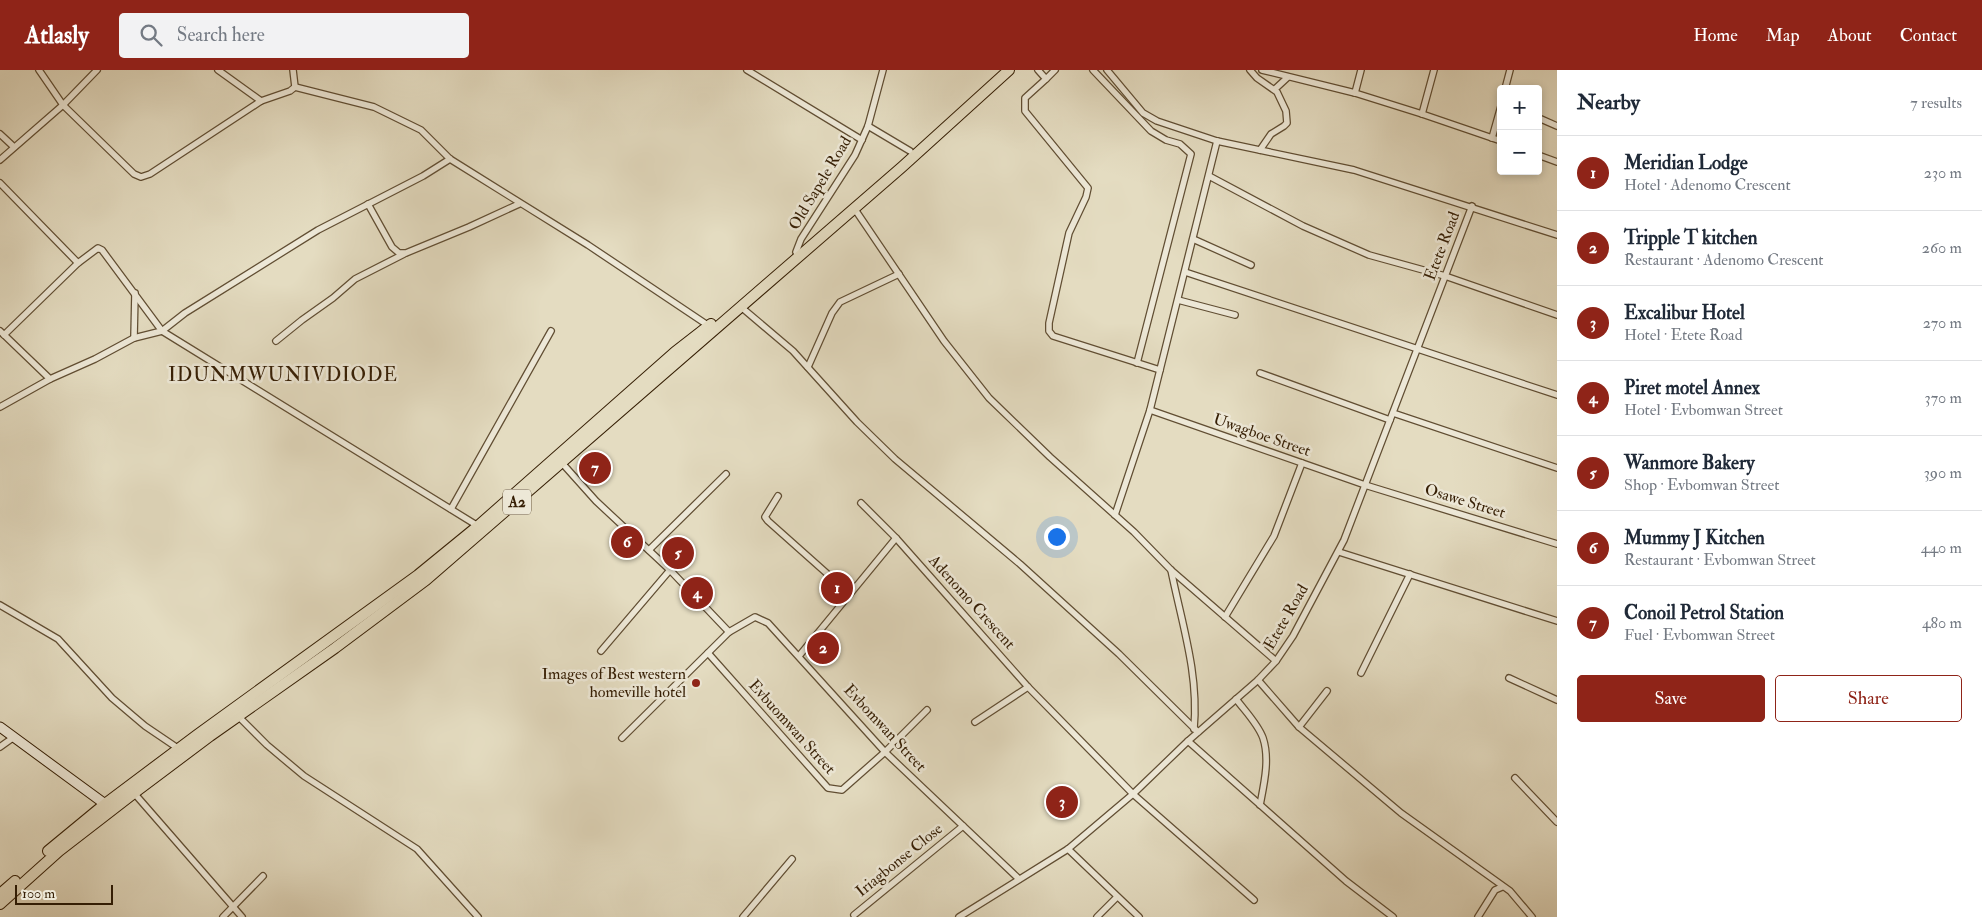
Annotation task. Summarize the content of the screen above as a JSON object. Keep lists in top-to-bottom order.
{
  "streets": {
    "highway": ["A2"],
    "street": [
      "Old Sapele Road",
      "Etete Road",
      "Uwagboe Street",
      "Osawe Street",
      "Adenomo Crescent",
      "Evbuomwan Street",
      "Evbomwan Street",
      "Iriagbonse Close"
    ]
  },
  "crossings": [
    ["Old Sapele Road", "A2"],
    ["Etete Road", "Uwagboe Street"],
    ["Etete Road", "Osawe Street"],
    ["Etete Road", "Adenomo Crescent"],
    ["Etete Road", "Evbomwan Street"],
    ["Uwagboe Street", "Osawe Street"],
    ["Evbuomwan Street", "Evbomwan Street"],
    ["Evbomwan Street", "Iriagbonse Close"]
  ],
  "districts": ["IDUNMWUNIVDIODE"],
  "places": ["Images of Best western homeville hotel"],
  "scale_bar": "100 m",
  "page": {
    "header": "Atlasly",
    "search": "Search here",
    "nav": [
      "Home",
      "Map",
      "About",
      "Contact"
    ],
    "heading": ["Nearby", "7 results"],
    "map_buttons": ["+", "−"],
    "list": [
      {
        "mark": "1",
        "name": "Meridian Lodge",
        "note": "Hotel · Adenomo Crescent",
        "value": "230 m"
      },
      {
        "mark": "2",
        "name": "Tripple T kitchen",
        "note": "Restaurant · Adenomo Crescent",
        "value": "260 m"
      },
      {
        "mark": "3",
        "name": "Excalibur Hotel",
        "note": "Hotel · Etete Road",
        "value": "270 m"
      },
      {
        "mark": "4",
        "name": "Piret motel Annex",
        "note": "Hotel · Evbomwan Street",
        "value": "370 m"
      },
      {
        "mark": "5",
        "name": "Wanmore Bakery",
        "note": "Shop · Evbomwan Street",
        "value": "390 m"
      },
      {
        "mark": "6",
        "name": "Mummy J Kitchen",
        "note": "Restaurant · Evbomwan Street",
        "value": "440 m"
      },
      {
        "mark": "7",
        "name": "Conoil Petrol Station",
        "note": "Fuel · Evbomwan Street",
        "value": "480 m"
      }
    ],
    "pins": [
      "7",
      "6",
      "5",
      "1",
      "4",
      "2",
      "3"
    ],
    "buttons": ["Save", "Share"],
    "scale": "100 m"
  }
}
